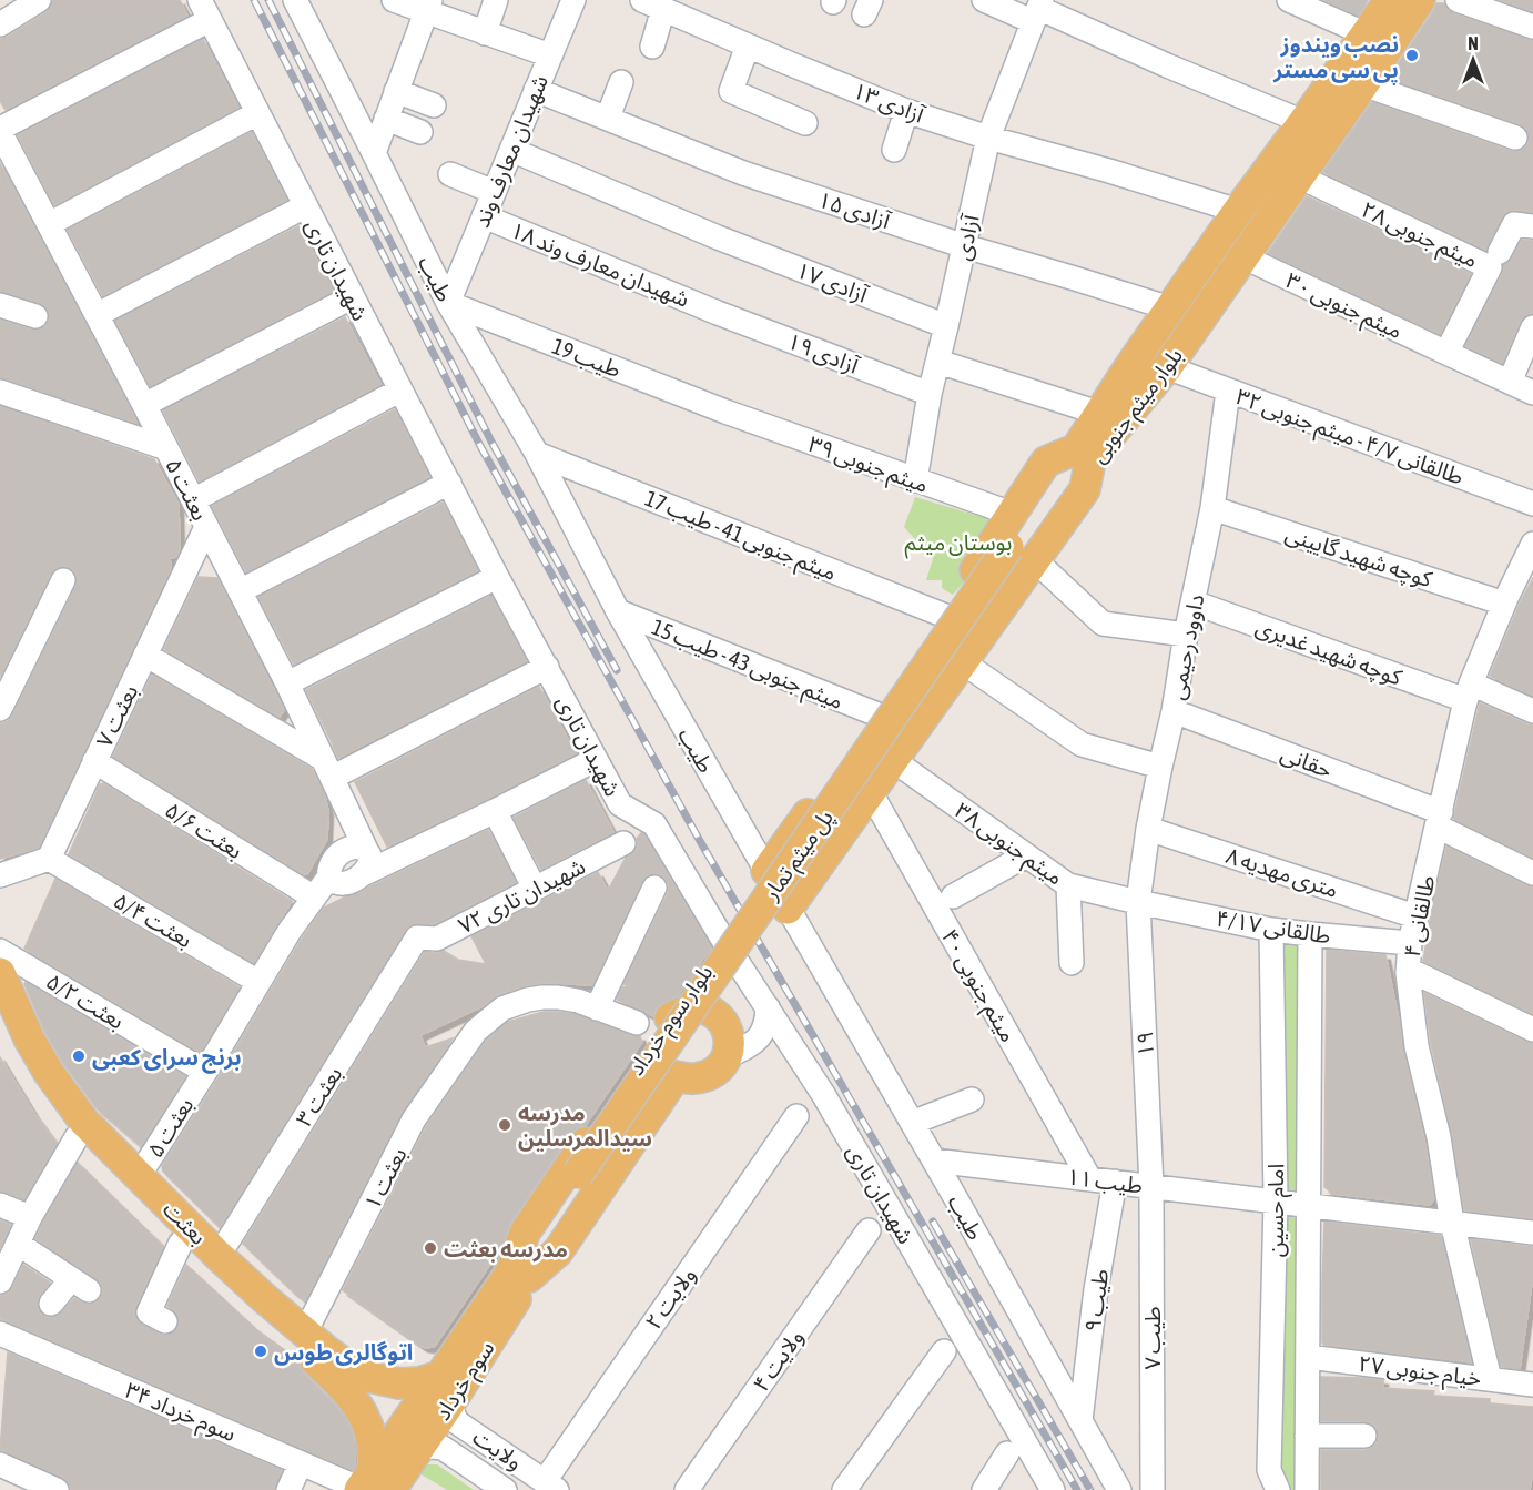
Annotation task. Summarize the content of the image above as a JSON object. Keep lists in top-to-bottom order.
{
  "streets": {
    "main road": [
      "بلوار میثم جنوبی",
      "پل میثم تمار",
      "بلوار سوم خرداد",
      "بعثت",
      "سوم خرداد"
    ],
    "street": [
      "آزادی ۱۳",
      "شهیدان معارف وند",
      "آزادی ۱۵",
      "میثم جنوبی ۲۸",
      "آزادی",
      "شهیدان معارف وند ۱۸",
      "شهیدان تاری",
      "طیب",
      "آزادی ۱۷",
      "میثم جنوبی ۳۰",
      "آزادی ۱۹",
      "طیب 19",
      "طالقانی ۴/۷ - میثم جنوبی ۳۲",
      "میثم جنوبی ۳۹",
      "بعثت ۵",
      "میثم جنوبی 41 - طیب 17",
      "کوچه شهید گایینی",
      "داوود رحیمی",
      "کوچه شهید غدیری",
      "میثم جنوبی 43 - طیب 15",
      "بعثت ۷",
      "حقانی",
      "بعثت ۵/۶",
      "میثم جنوبی ۳۸",
      "۸ متری مهدیه",
      "شهیدان تاری ۷۲",
      "طالقانی ۴",
      "بعثت ۵/۴",
      "طالقانی ۴/۱۷",
      "میثم جنوبی ۴۰",
      "بعثت ۵/۲",
      "۱۹",
      "بعثت ۳",
      "بعثت ۱",
      "طیب ۱۱",
      "امام حسین",
      "ولایت ۲",
      "طیب ۹",
      "طیب ۷",
      "ولایت ۴",
      "خیام جنوبی ۲۷",
      "سوم خرداد ۳۴",
      "ولایت"
    ]
  },
  "crossings": [
    ["آزادی ۱۳", "آزادی"],
    ["آزادی ۱۳", "بلوار میثم جنوبی"],
    ["شهیدان معارف وند", "آزادی ۱۵"],
    ["شهیدان معارف وند", "شهیدان معارف وند ۱۸"],
    ["شهیدان معارف وند", "طیب"],
    ["شهیدان معارف وند", "آزادی ۱۷"],
    ["شهیدان معارف وند", "طیب 19"],
    ["آزادی ۱۵", "آزادی"],
    ["آزادی ۱۵", "بلوار میثم جنوبی"],
    ["میثم جنوبی ۲۸", "میثم جنوبی ۳۰"],
    ["میثم جنوبی ۲۸", "بلوار میثم جنوبی"],
    ["آزادی", "آزادی ۱۷"],
    ["آزادی", "آزادی ۱۹"],
    ["آزادی", "میثم جنوبی ۳۹"],
    ["شهیدان معارف وند ۱۸", "آزادی ۱۹"],
    ["شهیدان تاری", "بلوار سوم خرداد"],
    ["طیب", "طیب 19"],
    ["طیب", "بلوار میثم جنوبی"],
    ["طیب", "میثم جنوبی 41 - طیب 17"],
    ["طیب", "میثم جنوبی 43 - طیب 15"],
    ["طیب", "طیب ۱۱"],
    ["طیب", "طیب ۹"],
    ["میثم جنوبی ۳۰", "بلوار میثم جنوبی"],
    ["طیب 19", "میثم جنوبی ۳۹"],
    ["بلوار میثم جنوبی", "طالقانی ۴/۷ - میثم جنوبی ۳۲"],
    ["بلوار میثم جنوبی", "میثم جنوبی ۳۹"],
    ["بلوار میثم جنوبی", "میثم جنوبی 41 - طیب 17"],
    ["بلوار میثم جنوبی", "میثم جنوبی 43 - طیب 15"],
    ["بلوار میثم جنوبی", "پل میثم تمار"],
    ["طالقانی ۴/۷ - میثم جنوبی ۳۲", "داوود رحیمی"],
    ["بعثت ۵", "بعثت ۷"],
    ["بعثت ۵", "بعثت ۵/۶"],
    ["بعثت ۵", "بعثت ۵/۴"],
    ["بعثت ۵", "بعثت ۵/۲"],
    ["بعثت ۵", "بعثت"],
    ["کوچه شهید گایینی", "داوود رحیمی"],
    ["کوچه شهید گایینی", "طالقانی ۴"],
    ["داوود رحیمی", "کوچه شهید غدیری"],
    ["داوود رحیمی", "حقانی"],
    ["داوود رحیمی", "میثم جنوبی ۳۸"],
    ["داوود رحیمی", "۸ متری مهدیه"],
    ["داوود رحیمی", "طالقانی ۴/۱۷"],
    ["داوود رحیمی", "۱۹"],
    ["کوچه شهید غدیری", "طالقانی ۴"],
    ["بعثت ۷", "بعثت ۵/۶"],
    ["بعثت ۷", "بعثت ۵/۴"],
    ["حقانی", "طالقانی ۴"],
    ["میثم جنوبی ۳۸", "طالقانی ۴/۱۷"],
    ["میثم جنوبی ۳۸", "۱۹"],
    ["پل میثم تمار", "بلوار سوم خرداد"],
    ["۸ متری مهدیه", "طالقانی ۴"],
    ["شهیدان تاری ۷۲", "بعثت ۳"],
    ["طالقانی ۴", "طالقانی ۴/۱۷"],
    ["طالقانی ۴", "طیب ۱۱"],
    ["طالقانی ۴", "خیام جنوبی ۲۷"],
    ["طالقانی ۴/۱۷", "۱۹"],
    ["طالقانی ۴/۱۷", "امام حسین"],
    ["میثم جنوبی ۴۰", "طیب ۱۱"],
    ["بلوار سوم خرداد", "بعثت ۱"],
    ["بلوار سوم خرداد", "بعثت"],
    ["بلوار سوم خرداد", "سوم خرداد"],
    ["بلوار سوم خرداد", "ولایت"],
    ["۱۹", "طیب ۱۱"],
    ["۱۹", "طیب ۷"],
    ["بعثت ۳", "بعثت"],
    ["بعثت ۱", "بعثت"],
    ["طیب ۱۱", "امام حسین"],
    ["طیب ۱۱", "طیب ۹"],
    ["طیب ۱۱", "طیب ۷"],
    ["امام حسین", "خیام جنوبی ۲۷"],
    ["بعثت", "سوم خرداد"],
    ["بعثت", "سوم خرداد ۳۴"],
    ["بعثت", "ولایت"],
    ["ولایت ۲", "ولایت"],
    ["سوم خرداد", "سوم خرداد ۳۴"],
    ["سوم خرداد", "ولایت"]
  ],
  "parks": ["بوستان میثم"],
  "places": [
    "نصب ویندوز پی سی مستر",
    "برنج سرای کعبی",
    "مدرسه سیدالمرسلین",
    "مدرسه بعثت",
    "اتوگالری طوس"
  ],
  "north": "top"
}
